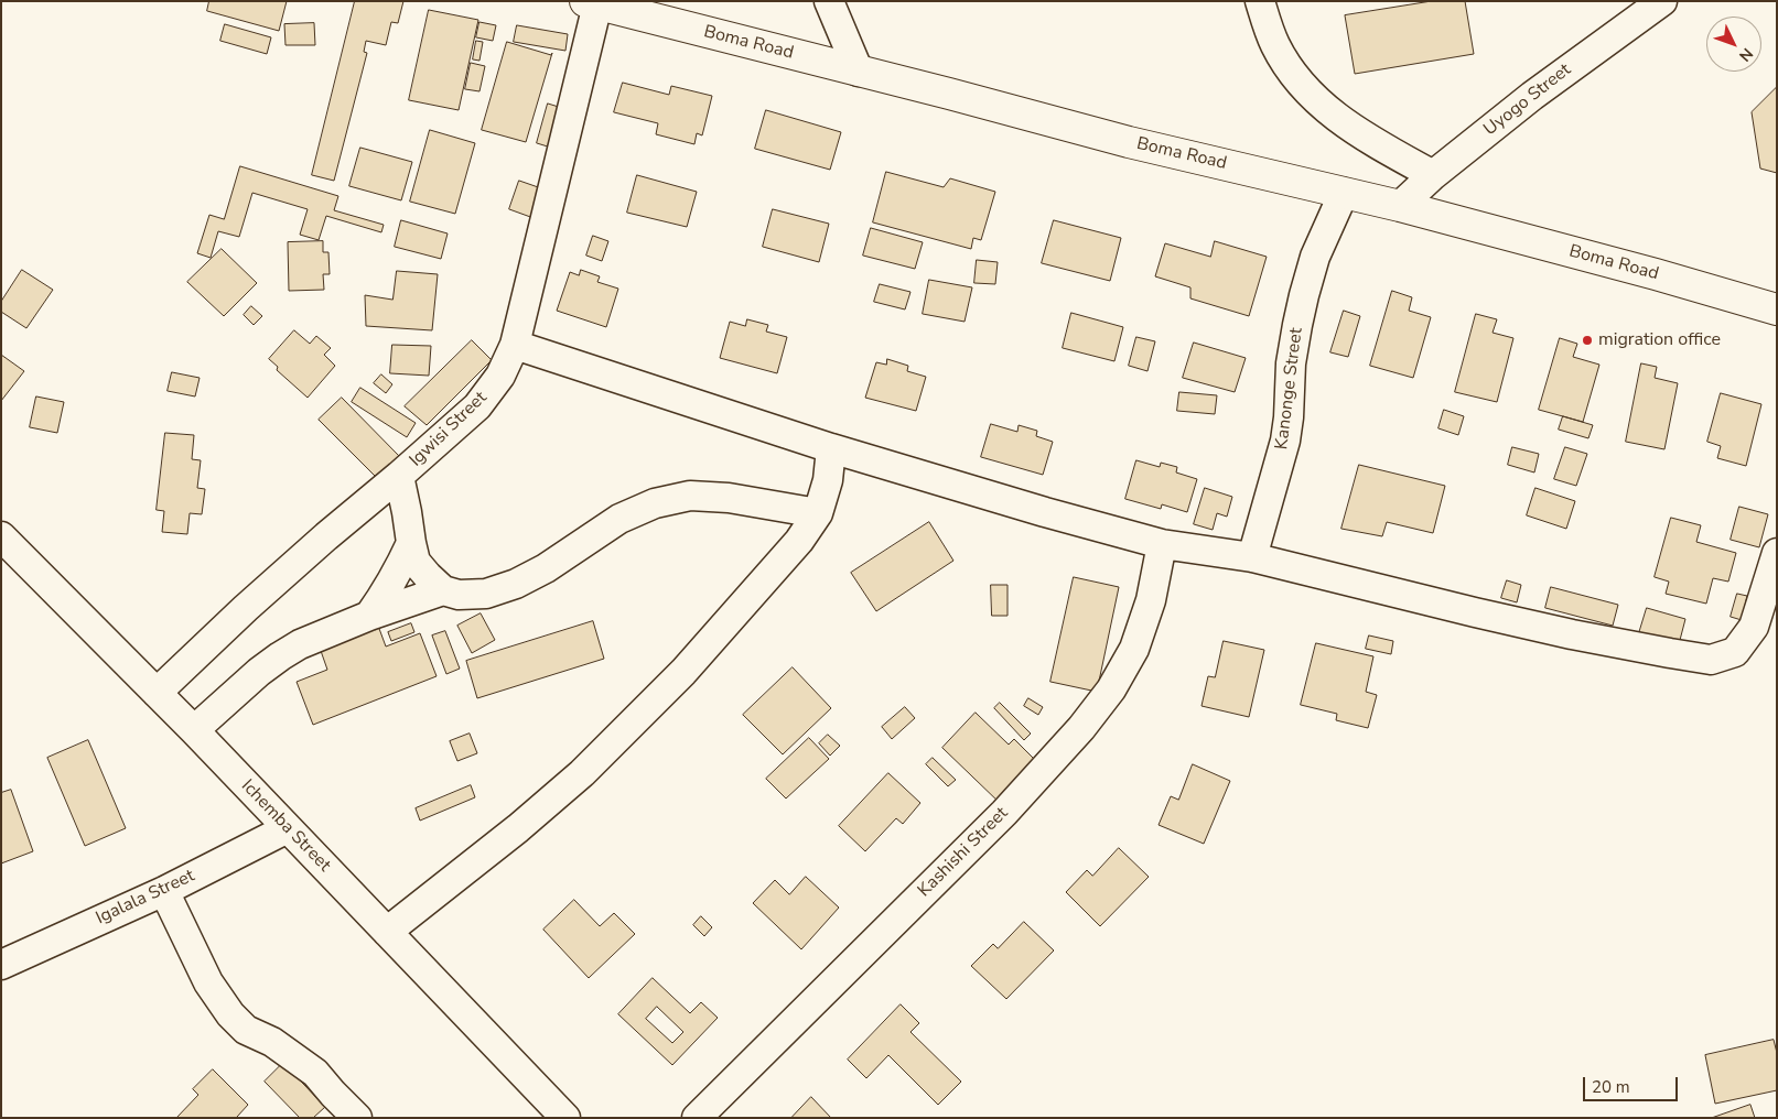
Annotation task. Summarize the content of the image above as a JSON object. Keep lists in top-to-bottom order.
{
  "streets": {
    "main road": ["Boma Road"],
    "street": [
      "Uyogo Street",
      "Kanonge Street",
      "Igwisi Street",
      "Ichemba Street",
      "Kashishi Street",
      "Igalala Street"
    ]
  },
  "crossings": [
    ["Boma Road", "Uyogo Street"],
    ["Boma Road", "Kanonge Street"],
    ["Boma Road", "Igwisi Street"],
    ["Igwisi Street", "Ichemba Street"],
    ["Ichemba Street", "Igalala Street"]
  ],
  "places": ["migration office"],
  "scale_bar": "20 m",
  "north": "bottom right"
}
